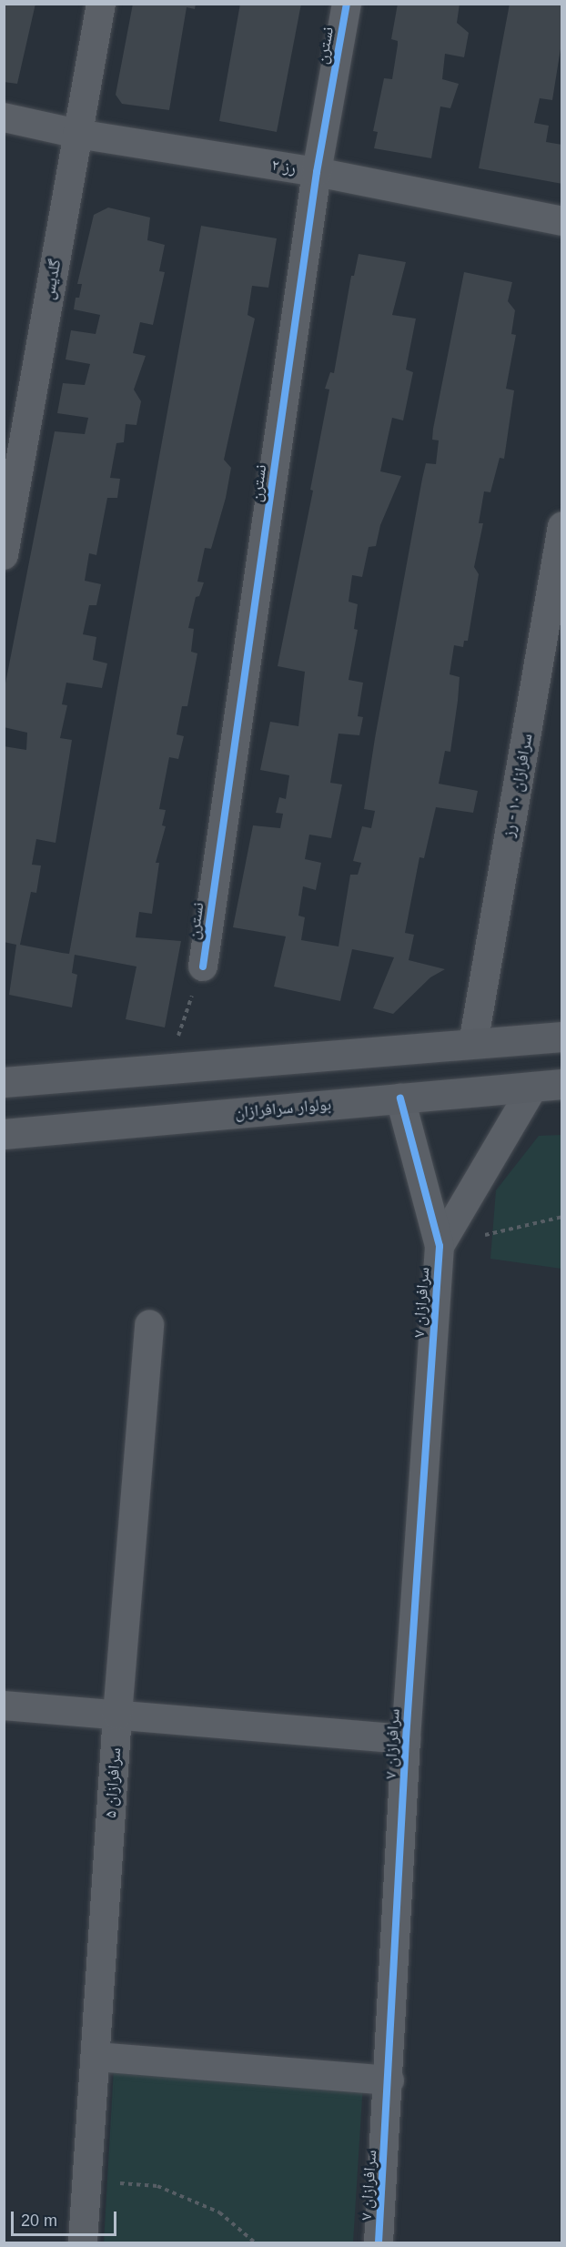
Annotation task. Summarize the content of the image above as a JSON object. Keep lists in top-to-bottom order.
{
  "streets": {
    "main road": ["بولوار سرافرازان"],
    "street": [
      "نسترن",
      "رز ۲",
      "گلدیس",
      "سرافرازان ۱۰ - رز",
      "سرافرازان ۷",
      "سرافرازان ۵"
    ]
  },
  "crossings": [
    ["نسترن", "رز ۲"],
    ["رز ۲", "گلدیس"]
  ],
  "scale_bar": "20 m"
}
